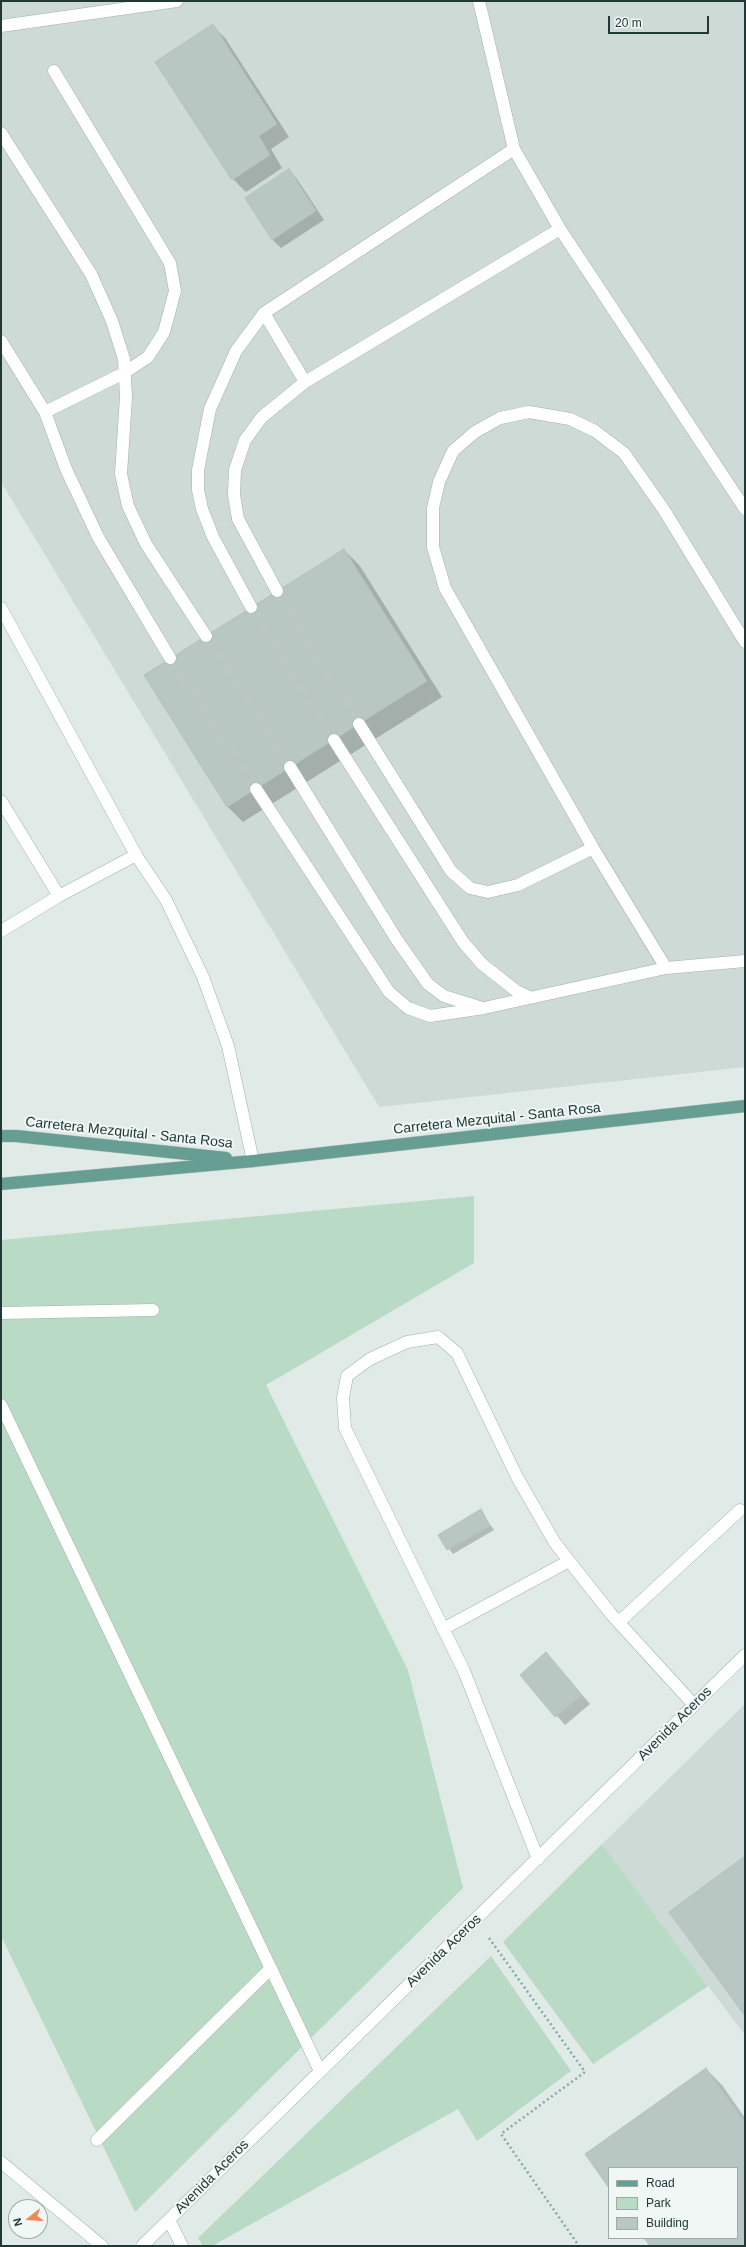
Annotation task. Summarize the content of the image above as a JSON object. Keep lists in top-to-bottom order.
{
  "streets": {
    "main road": ["Carretera Mezquital - Santa Rosa"],
    "street": ["Avenida Aceros"]
  },
  "legend": ["Road", "Park", "Building"],
  "scale_bar": "20 m",
  "north": "left"
}
